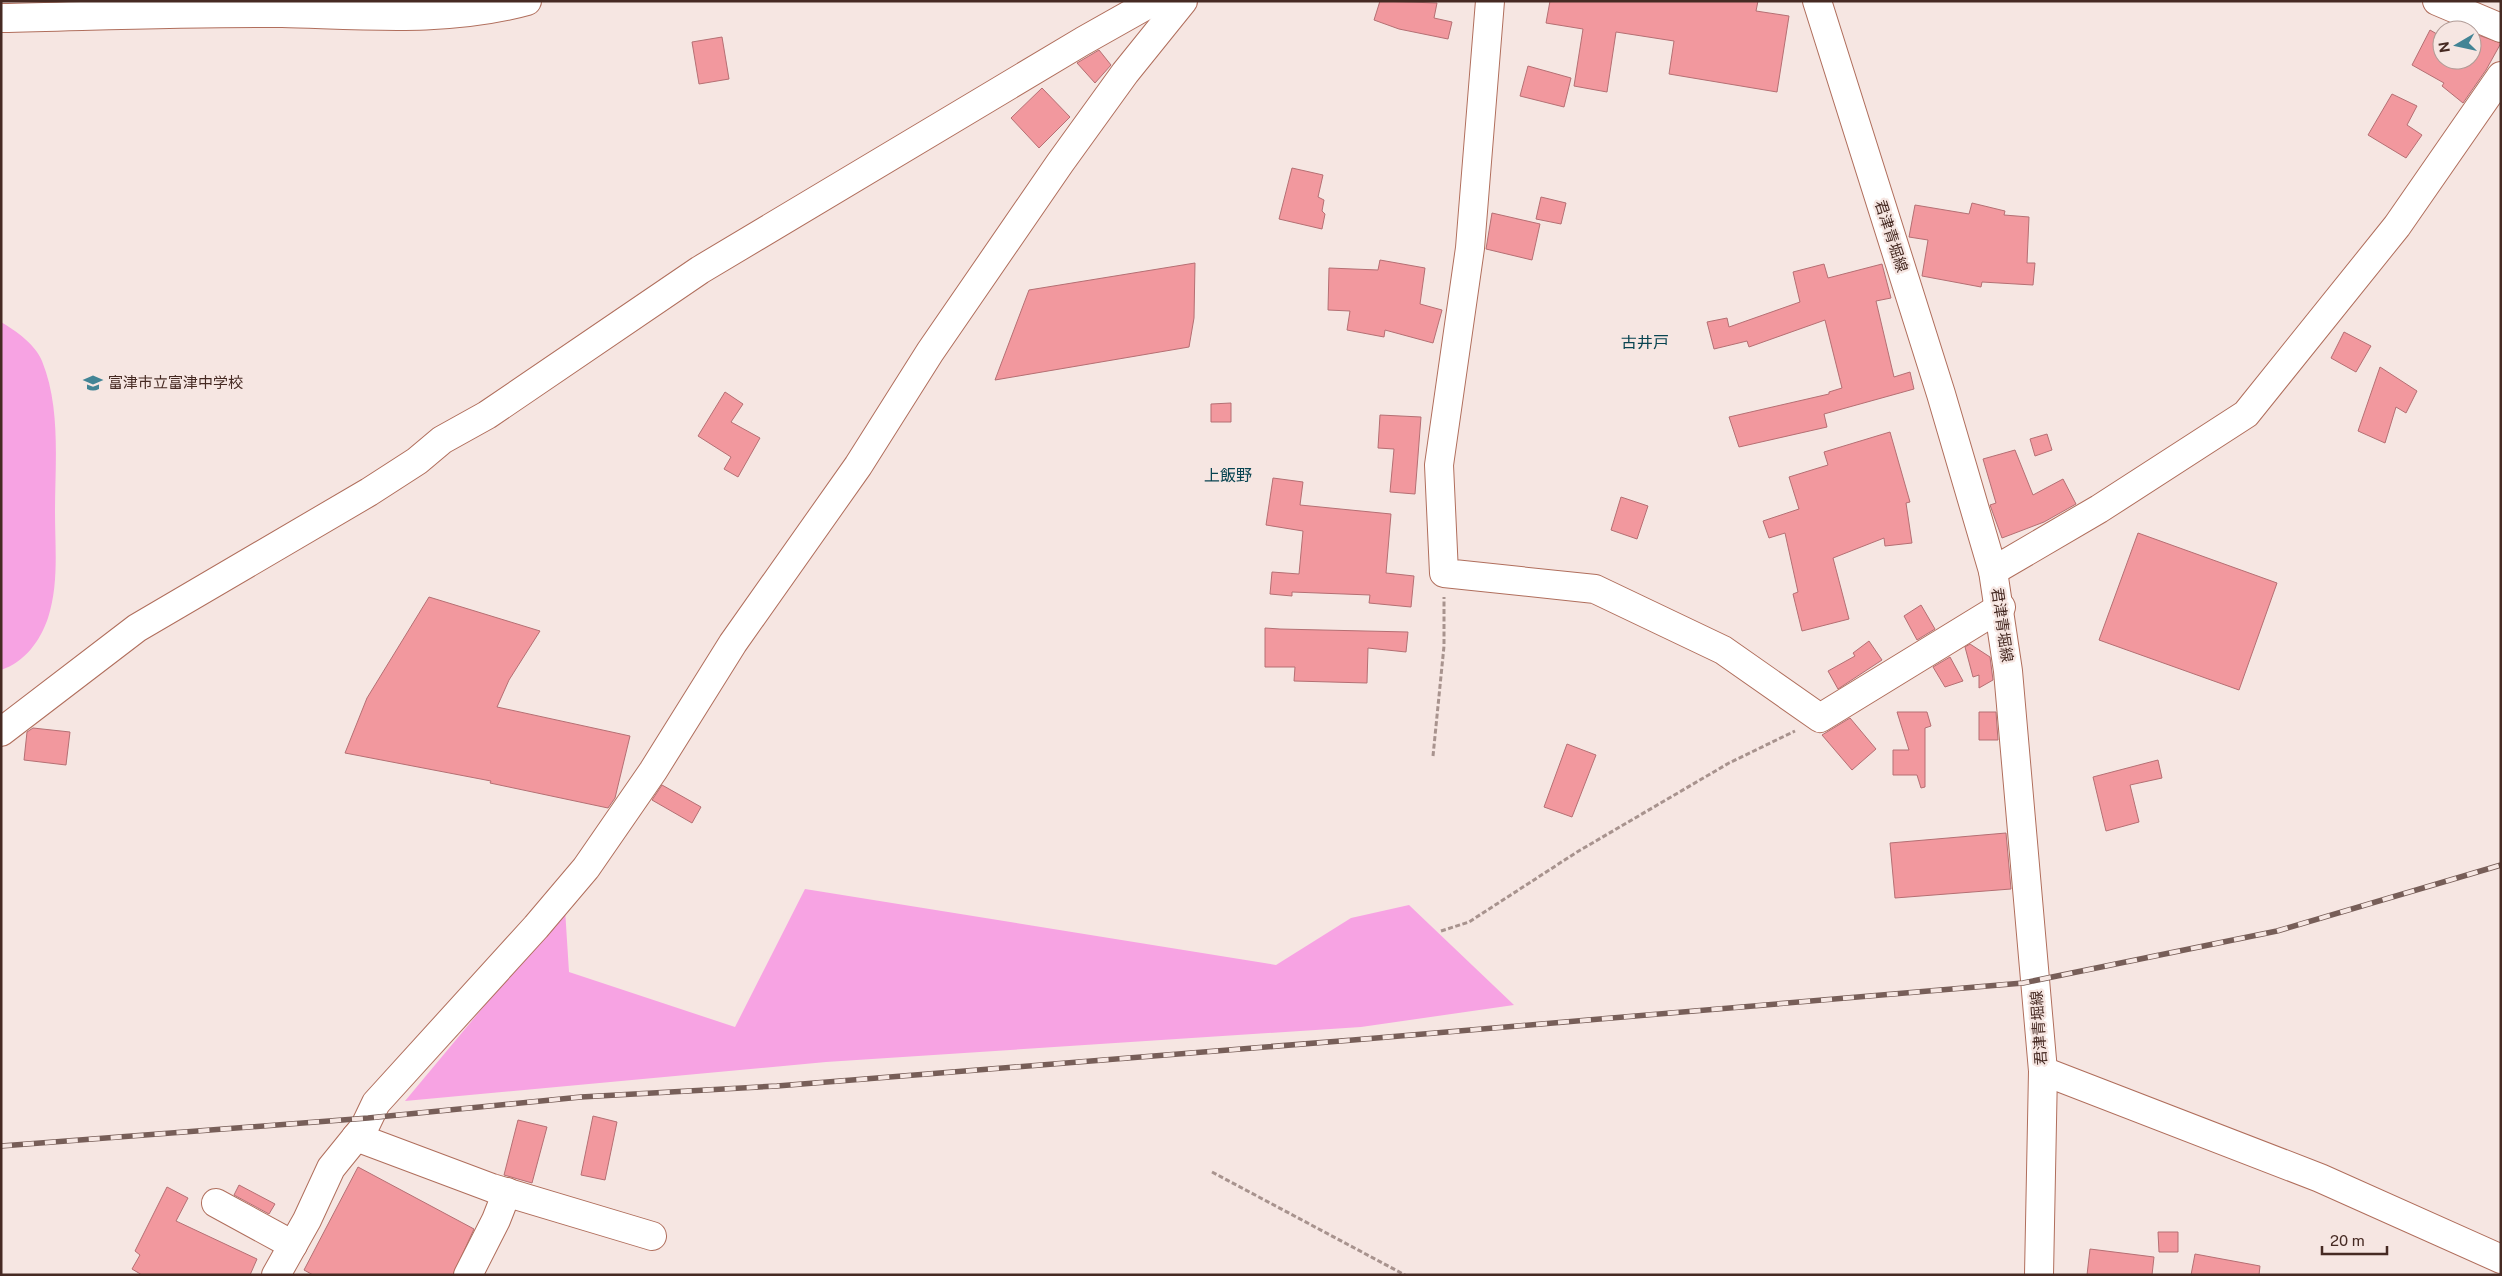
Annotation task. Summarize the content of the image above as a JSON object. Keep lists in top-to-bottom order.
{
  "streets": {
    "street": ["君津青堀線"]
  },
  "districts": ["古井戸", "上飯野"],
  "places": {
    "school or university": ["富津市立富津中学校"]
  },
  "scale_bar": "20 m",
  "north": "left"
}
